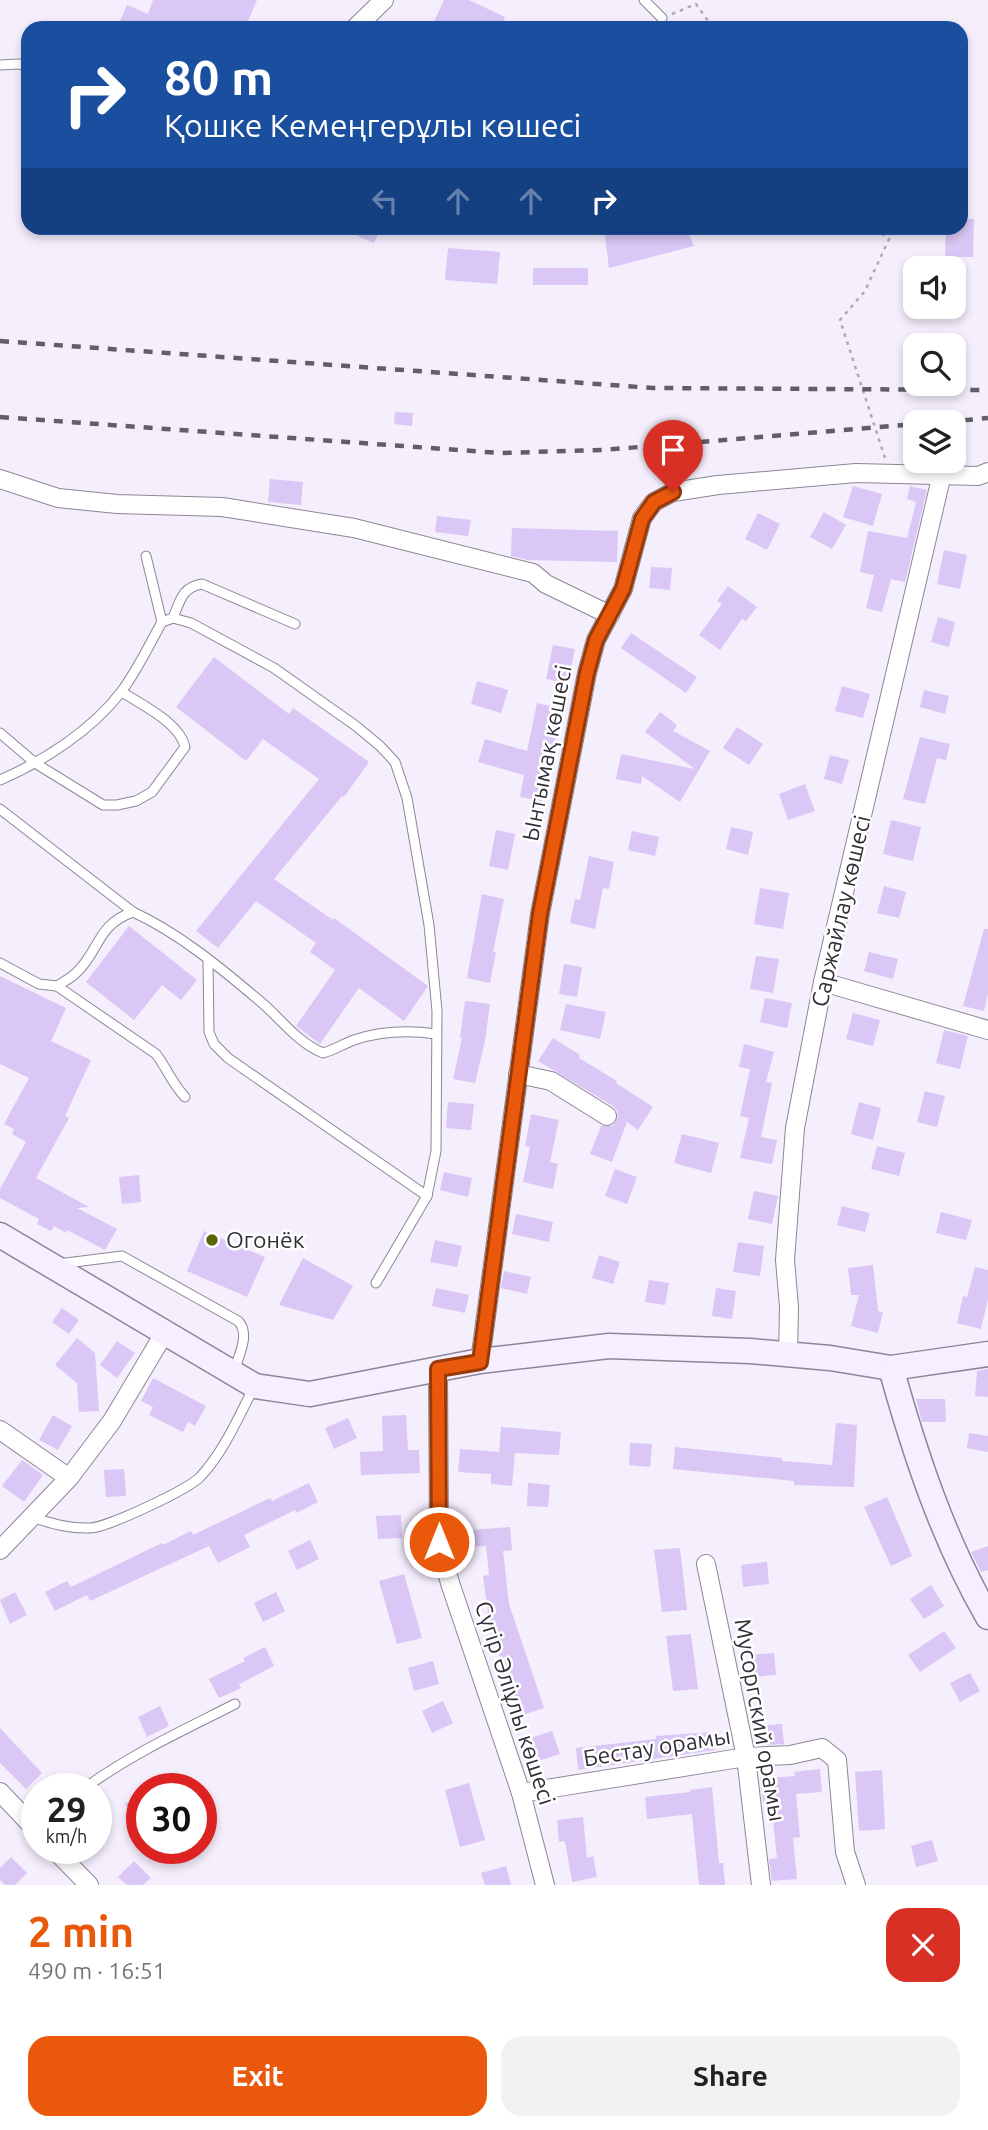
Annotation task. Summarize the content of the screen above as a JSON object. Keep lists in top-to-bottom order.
{
  "streets": {
    "street": [
      "Ынтымақ көшесі",
      "Саржайлау көшесі",
      "Сүгір Әліұлы көшесі",
      "Мусоргский орамы",
      "Бестау орамы"
    ]
  },
  "crossings": [
    ["Ынтымақ көшесі", "Саржайлау көшесі"],
    ["Сүгір Әліұлы көшесі", "Бестау орамы"],
    ["Мусоргский орамы", "Бестау орамы"]
  ],
  "places": ["Огонёк"],
  "page": {
    "turn": ["80 m", "Қошке Кемеңгерұлы көшесі"],
    "speed": "29 km/h",
    "limit": "30",
    "heading": ["2 min", "490 m · 16:51"],
    "buttons": ["Exit", "Share"]
  }
}
